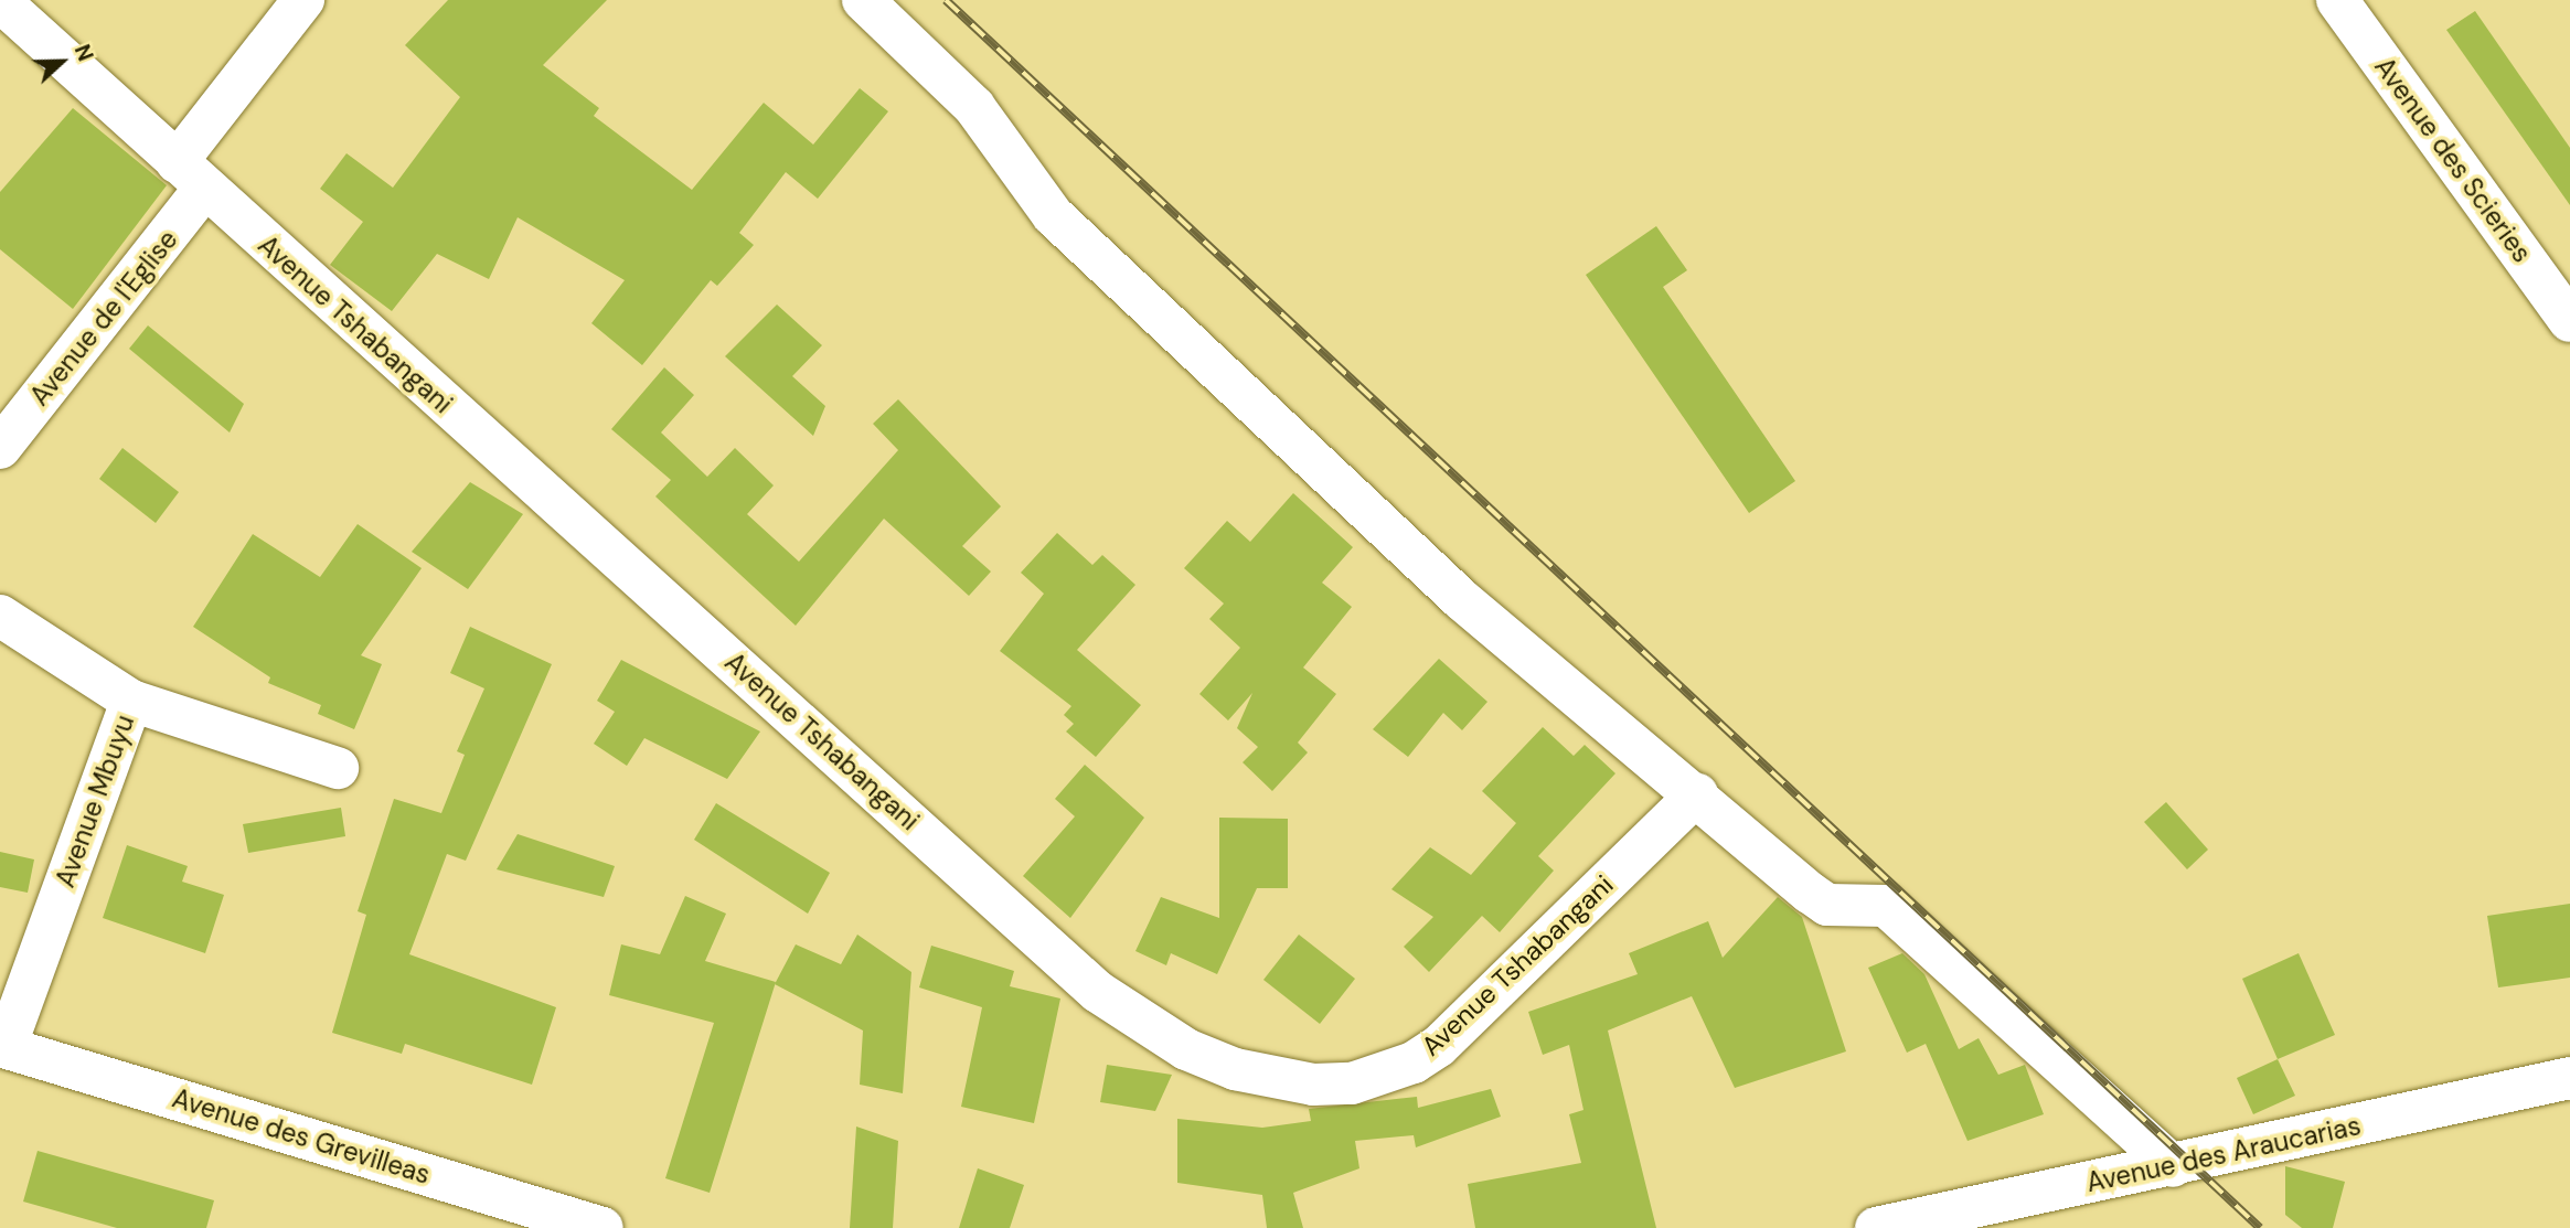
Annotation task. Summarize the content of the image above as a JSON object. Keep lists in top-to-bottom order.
{
  "streets": {
    "street": [
      "Avenue des Scieries",
      "Avenue de l'Eglise",
      "Avenue Tshabangani",
      "Avenue Mbuyu",
      "Avenue des Grevilleas",
      "Avenue des Araucarias"
    ]
  },
  "crossings": [
    ["Avenue de l'Eglise", "Avenue Tshabangani"],
    ["Avenue Mbuyu", "Avenue des Grevilleas"]
  ],
  "north": "right"
}
